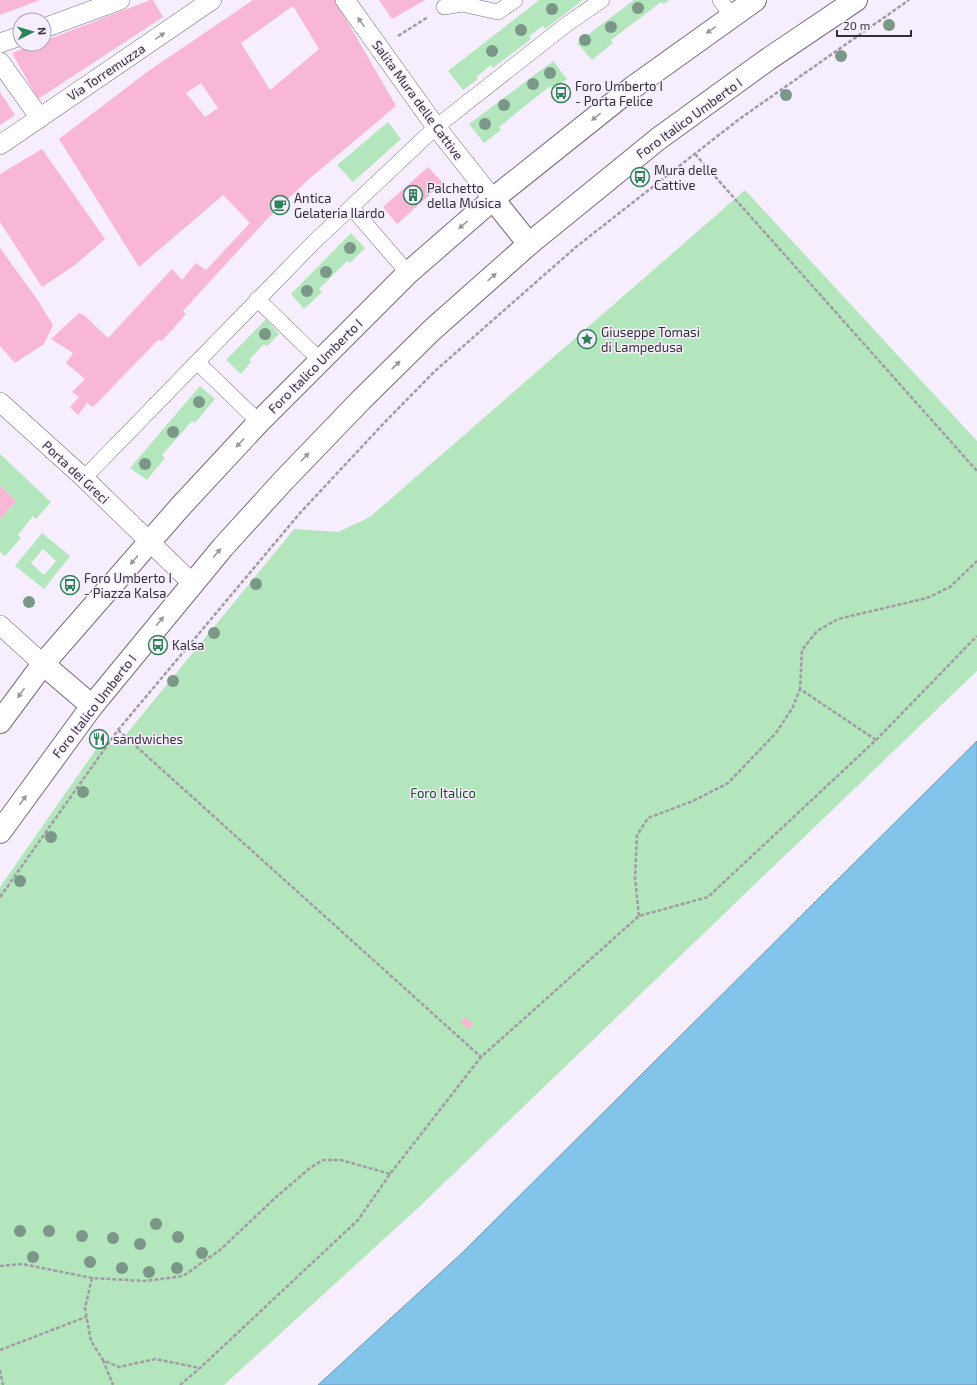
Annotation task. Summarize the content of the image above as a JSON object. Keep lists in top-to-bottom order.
{
  "streets": {
    "main road": ["Foro Italico Umberto I"],
    "street": ["Via Torremuzza", "Salita Mura delle Cattive", "Porta dei Greci"]
  },
  "crossings": [
    ["Salita Mura delle Cattive", "Foro Italico Umberto I"],
    ["Foro Italico Umberto I", "Porta dei Greci"]
  ],
  "parks": ["Foro Italico"],
  "places": {
    "bus stop": [
      "Foro Umberto I - Porta Felice",
      "Mura delle Cattive",
      "Foro Umberto I - Piazza Kalsa",
      "Kalsa"
    ],
    "building": ["Palchetto della Musica"],
    "cafe": ["Antica Gelateria Ilardo"],
    "place": ["Giuseppe Tomasi di Lampedusa"],
    "restaurant": ["sandwiches"]
  },
  "scale_bar": "20 m",
  "north": "right"
}
